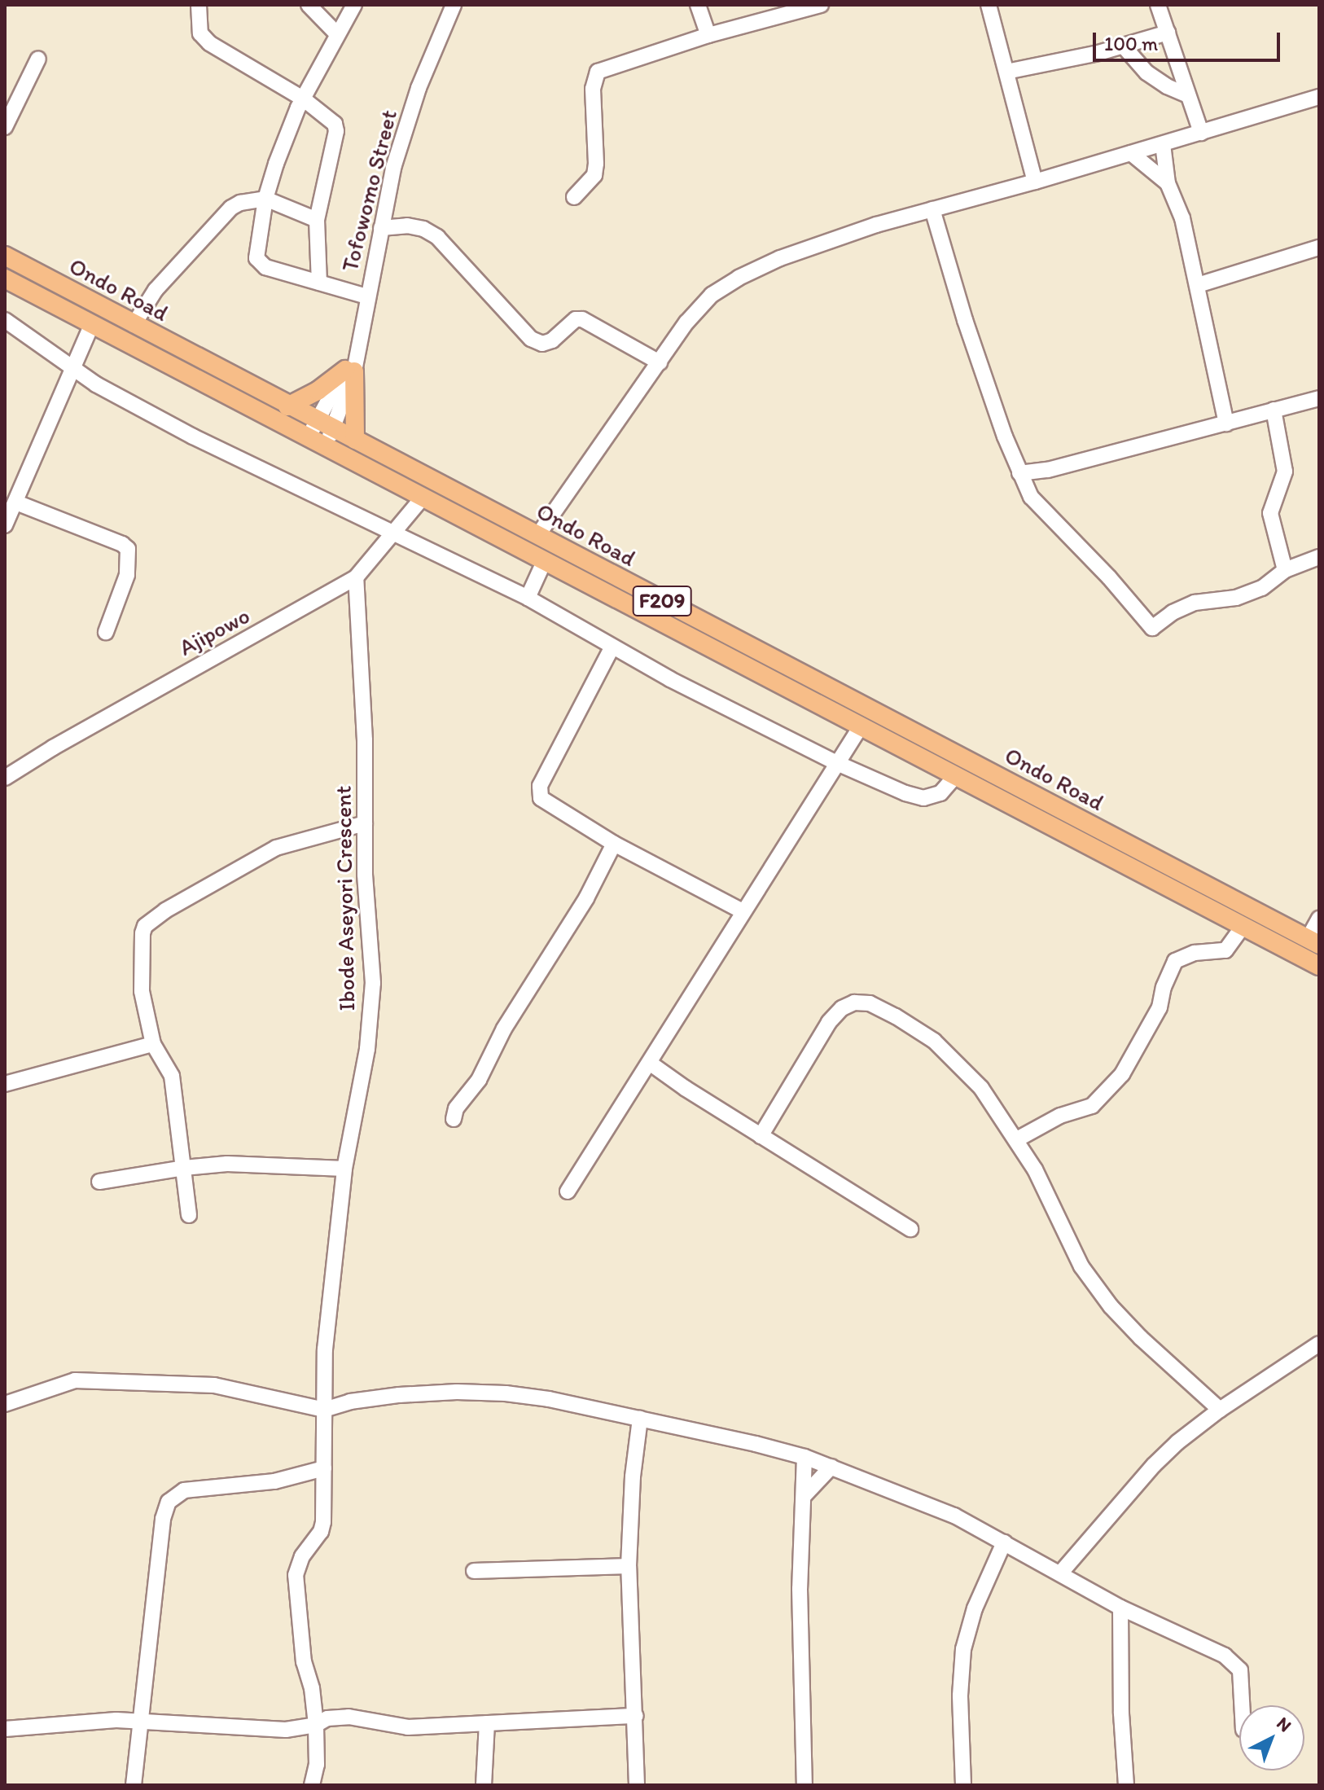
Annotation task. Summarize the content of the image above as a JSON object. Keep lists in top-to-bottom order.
{
  "streets": {
    "main road": ["Ondo Road", "F209"],
    "street": ["Tofowomo Street", "Ajipowo", "Ibode Aseyori Crescent"]
  },
  "crossings": [
    ["Tofowomo Street", "Ondo Road"],
    ["Ondo Road", "Ajipowo"],
    ["Ajipowo", "Ibode Aseyori Crescent"]
  ],
  "scale_bar": "100 m",
  "north": "top right"
}
